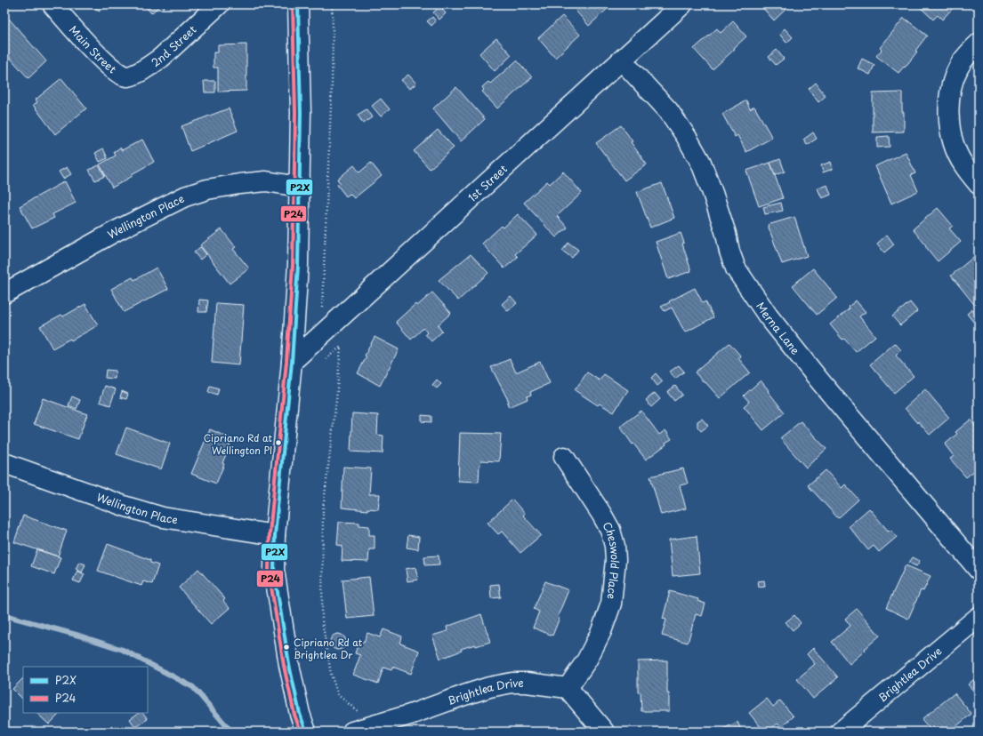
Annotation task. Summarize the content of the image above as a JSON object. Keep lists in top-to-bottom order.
{
  "streets": {
    "street": [
      "2nd Street",
      "Main Street",
      "1st Street",
      "Wellington Place",
      "Merna Lane",
      "Cheswold Place",
      "Brightlea Drive"
    ]
  },
  "crossings": [
    ["2nd Street", "Main Street"],
    ["1st Street", "Merna Lane"],
    ["Cheswold Place", "Brightlea Drive"]
  ],
  "places": ["Cipriano Rd at Wellington Pl", "Cipriano Rd at Brightlea Dr"],
  "lines": ["transit line P2X", "transit line P24"],
  "legend": ["P2X", "P24"]
}
